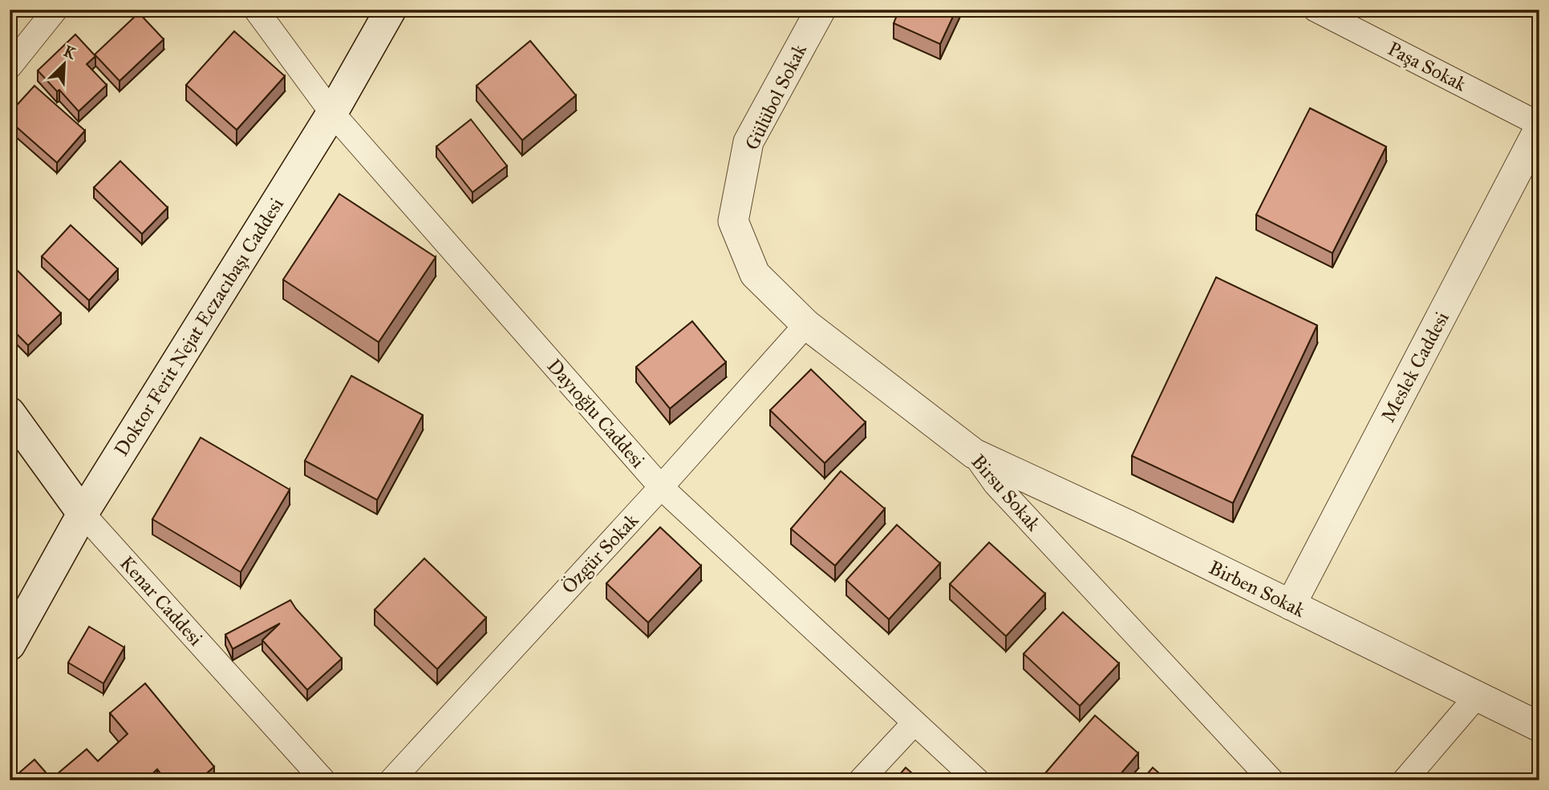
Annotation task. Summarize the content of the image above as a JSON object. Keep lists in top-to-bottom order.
{
  "streets": {
    "main road": ["Doktor Ferit Nejat Eczacıbaşı Caddesi", "Kenar Caddesi"],
    "street": [
      "Paşa Sokak",
      "Gülübol Sokak",
      "Meslek Caddesi",
      "Dayıoğlu Caddesi",
      "Birsu Sokak",
      "Özgür Sokak",
      "Birben Sokak"
    ]
  },
  "crossings": [
    ["Gülübol Sokak", "Birsu Sokak"],
    ["Doktor Ferit Nejat Eczacıbaşı Caddesi", "Dayıoğlu Caddesi"],
    ["Doktor Ferit Nejat Eczacıbaşı Caddesi", "Kenar Caddesi"],
    ["Meslek Caddesi", "Birben Sokak"],
    ["Dayıoğlu Caddesi", "Özgür Sokak"],
    ["Birsu Sokak", "Özgür Sokak"],
    ["Birsu Sokak", "Birben Sokak"]
  ],
  "north": "top right"
}
